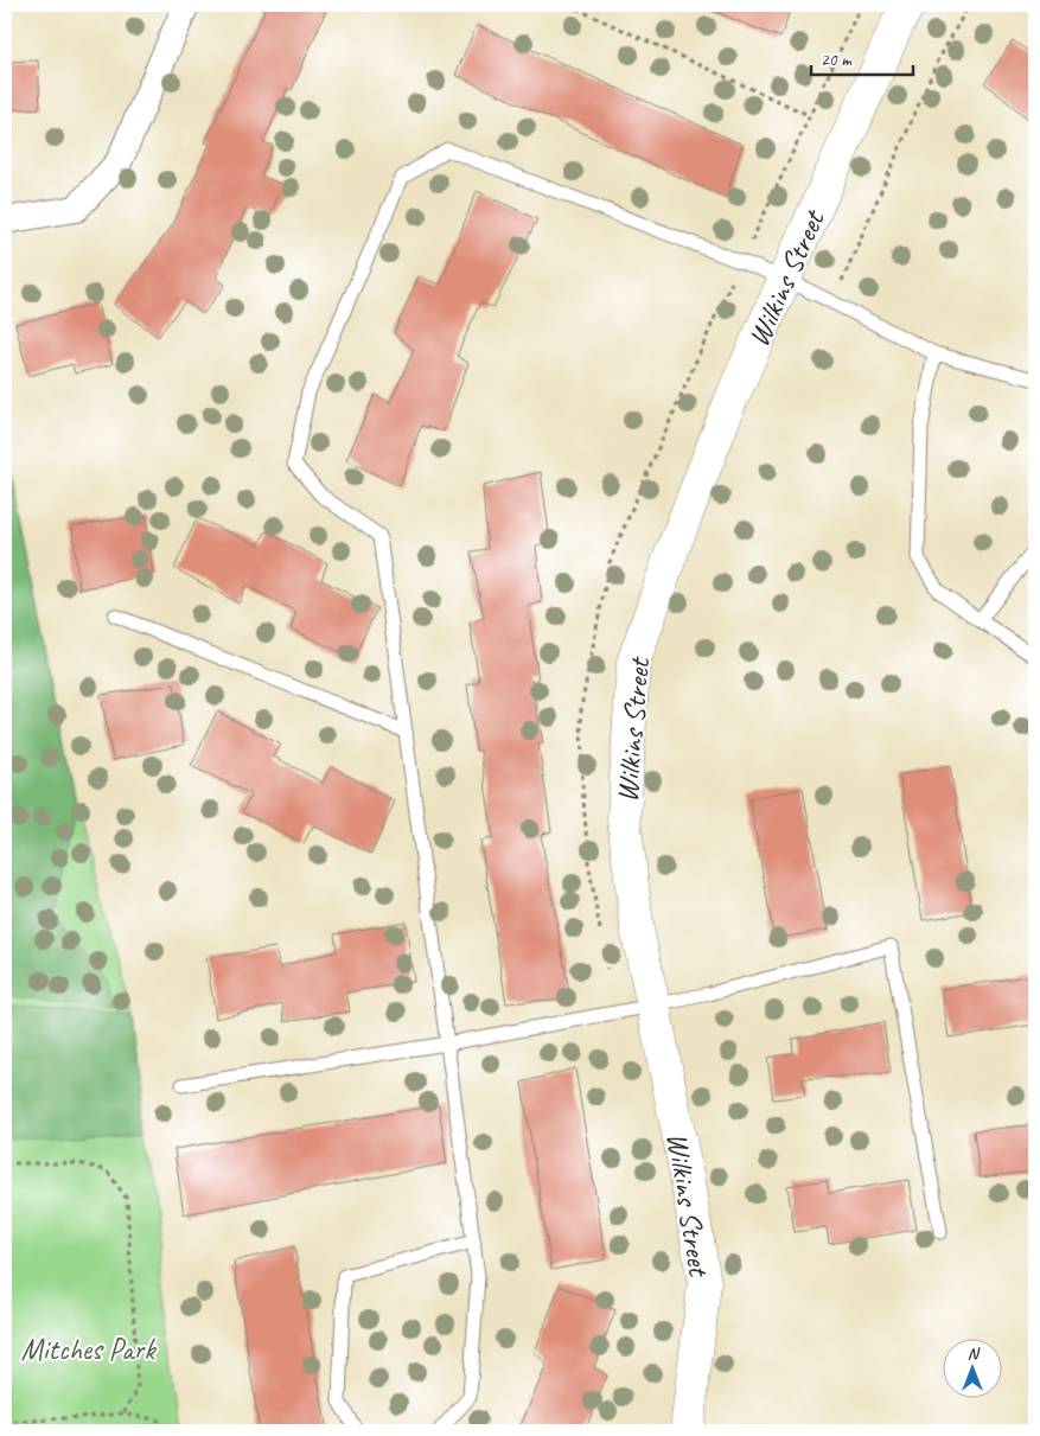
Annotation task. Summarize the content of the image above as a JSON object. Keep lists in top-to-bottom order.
{
  "streets": {
    "street": ["Wilkins Street"]
  },
  "parks": ["Mitches Park"],
  "scale_bar": "20 m",
  "north": "top"
}
